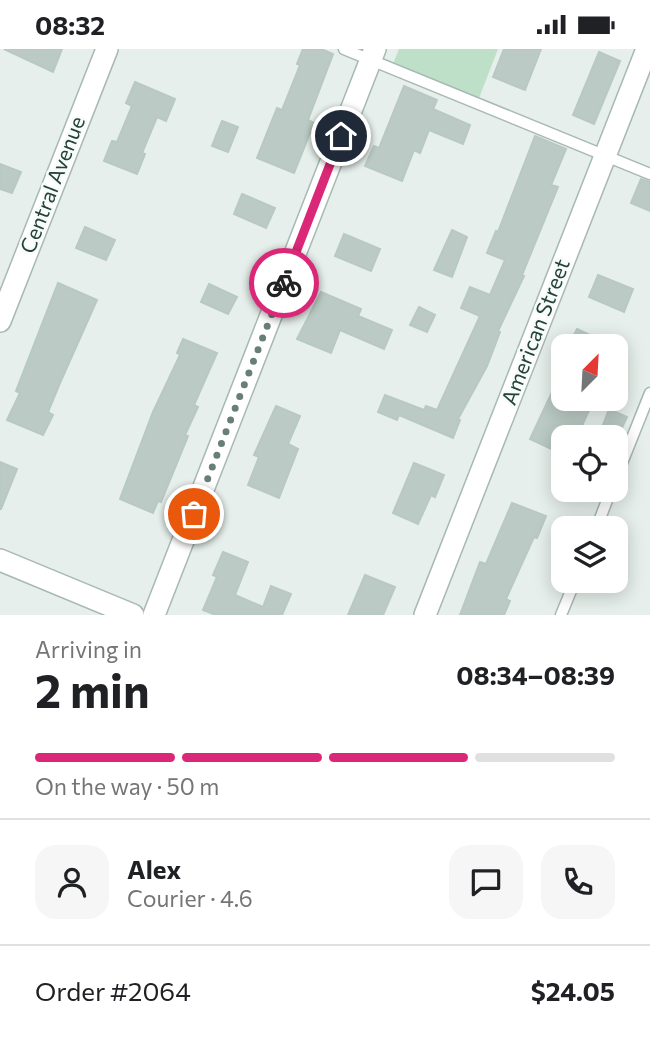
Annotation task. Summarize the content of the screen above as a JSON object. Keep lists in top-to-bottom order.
{
  "streets": {
    "street": ["Central Avenue", "American Street"]
  },
  "north": "top right",
  "page": {
    "status": "08:32",
    "heading": ["2 min", "Arriving in", "08:34–08:39"],
    "panel": [
      "Alex",
      "Courier · 4.6",
      "Order #2064",
      "$24.05"
    ],
    "bar": "On the way · 50 m"
  }
}
